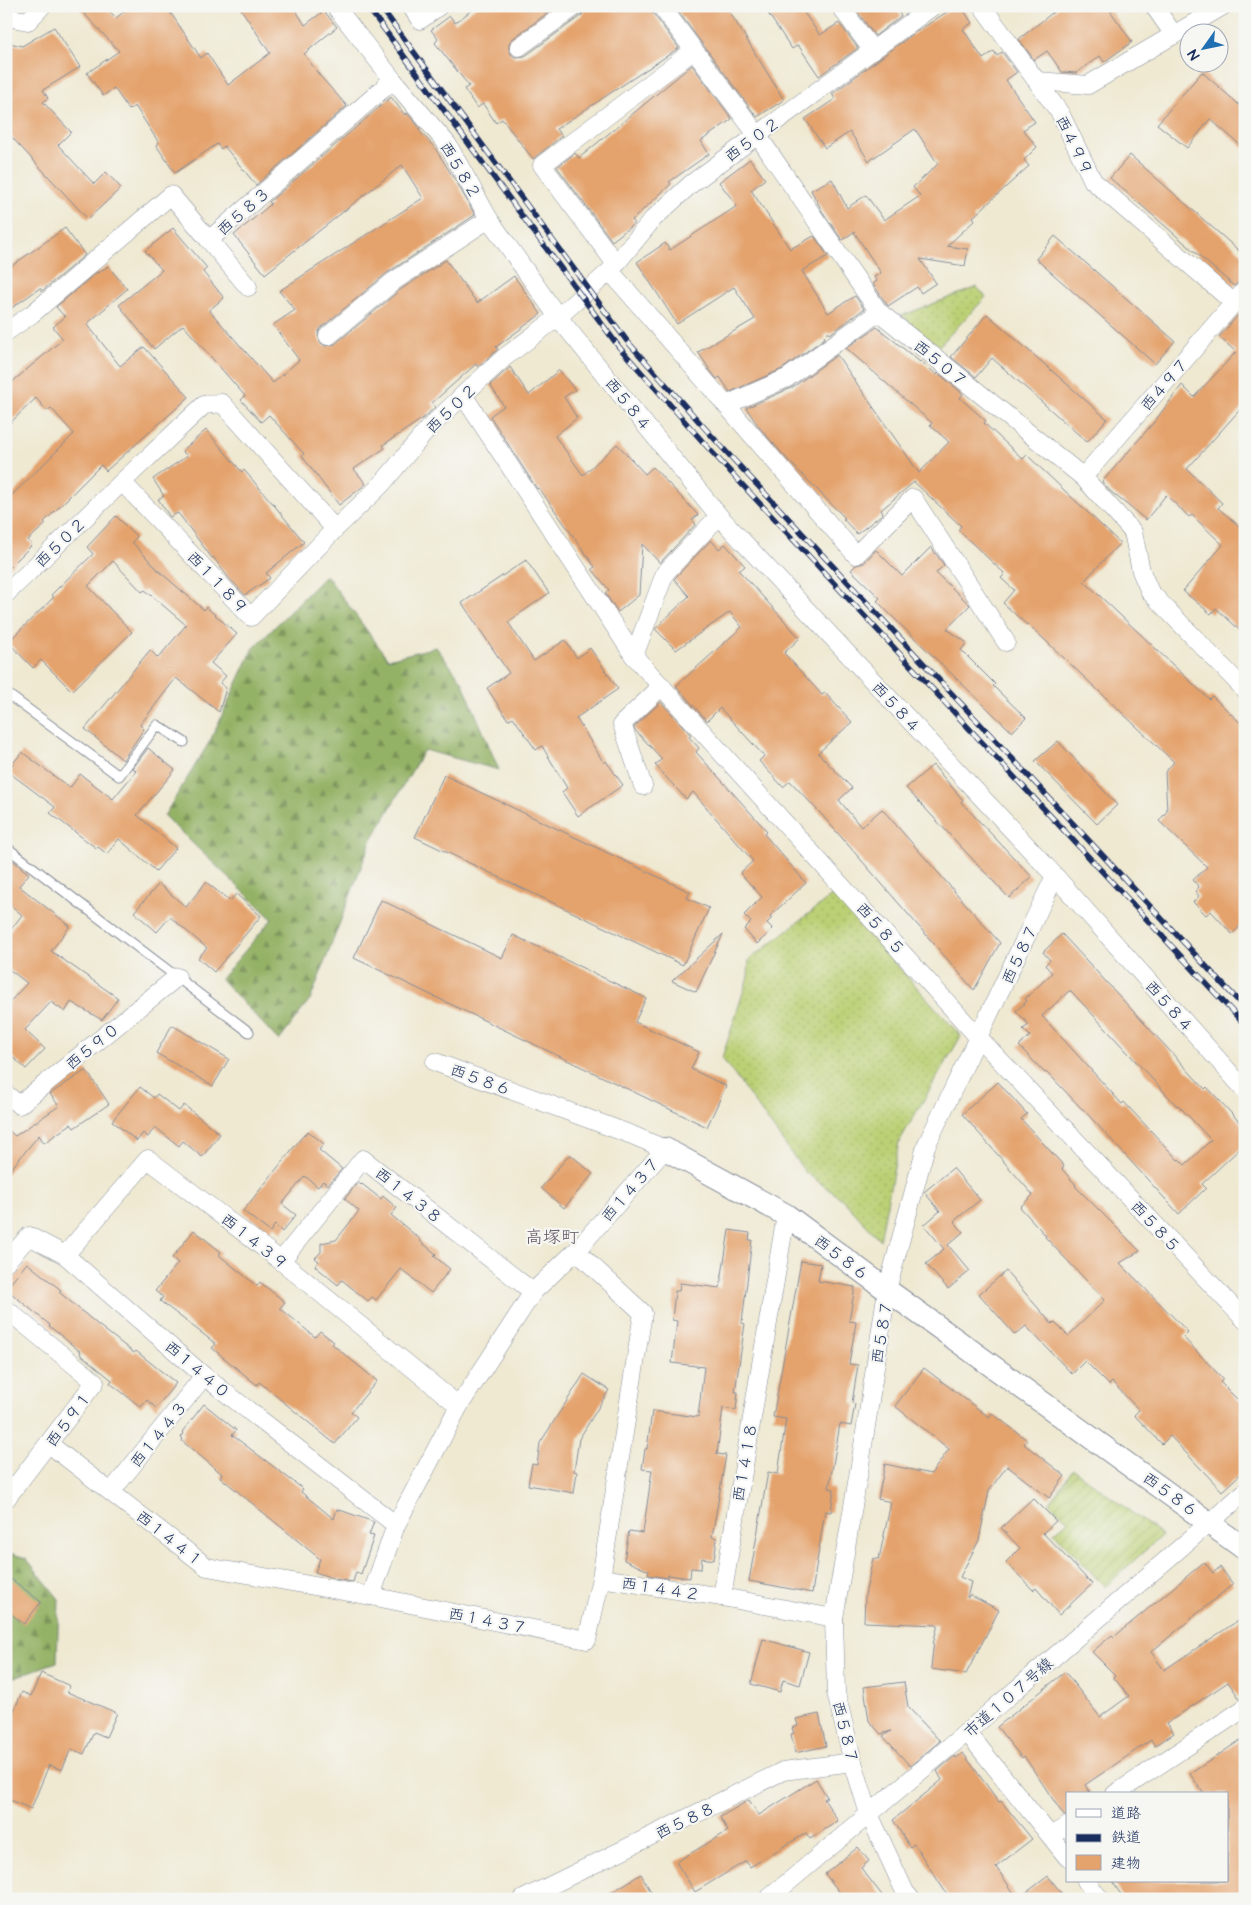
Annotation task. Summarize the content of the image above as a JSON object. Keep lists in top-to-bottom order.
{
  "streets": {
    "street": [
      "西５０２",
      "西４９９",
      "西５８２",
      "西５８３",
      "西５０７",
      "西４９７",
      "西５８４",
      "西１１８９",
      "西５８５",
      "西５８７",
      "西５９０",
      "西５８６",
      "西１４３７",
      "西１４３８",
      "西１４３９",
      "西１４４０",
      "西５９１",
      "西１４４３",
      "西１４１８",
      "西１４４１",
      "西１４４２",
      "市道１０７号線",
      "西５８８"
    ]
  },
  "crossings": [
    ["西５０２", "西５８２"],
    ["西５０２", "西５０７"],
    ["西５０２", "西５８４"],
    ["西５０２", "西１１８９"],
    ["西５０２", "西５８５"],
    ["西４９９", "西４９７"],
    ["西５８２", "西５８３"],
    ["西５８２", "西５８４"],
    ["西５０７", "西４９７"],
    ["西５８４", "西５８７"],
    ["西５８５", "西５８７"],
    ["西５８７", "西５８６"],
    ["西５８７", "市道１０７号線"],
    ["西５８７", "西５８８"],
    ["西５８６", "西１４３７"],
    ["西５８６", "西１４１８"],
    ["西５８６", "市道１０７号線"],
    ["西１４３７", "西１４３８"],
    ["西１４３７", "西１４３９"],
    ["西１４３７", "西１４４０"],
    ["西１４３７", "西１４４１"],
    ["西１４３７", "西１４４２"],
    ["西１４３８", "西１４３９"],
    ["西１４３９", "西１４４０"],
    ["西１４４０", "西１４４３"],
    ["西５９１", "西１４４１"],
    ["西１４４３", "西１４４１"],
    ["西１４１８", "西１４４２"]
  ],
  "districts": ["高塚町"],
  "legend": ["道路", "鉄道", "建物"],
  "north": "bottom left"
}
